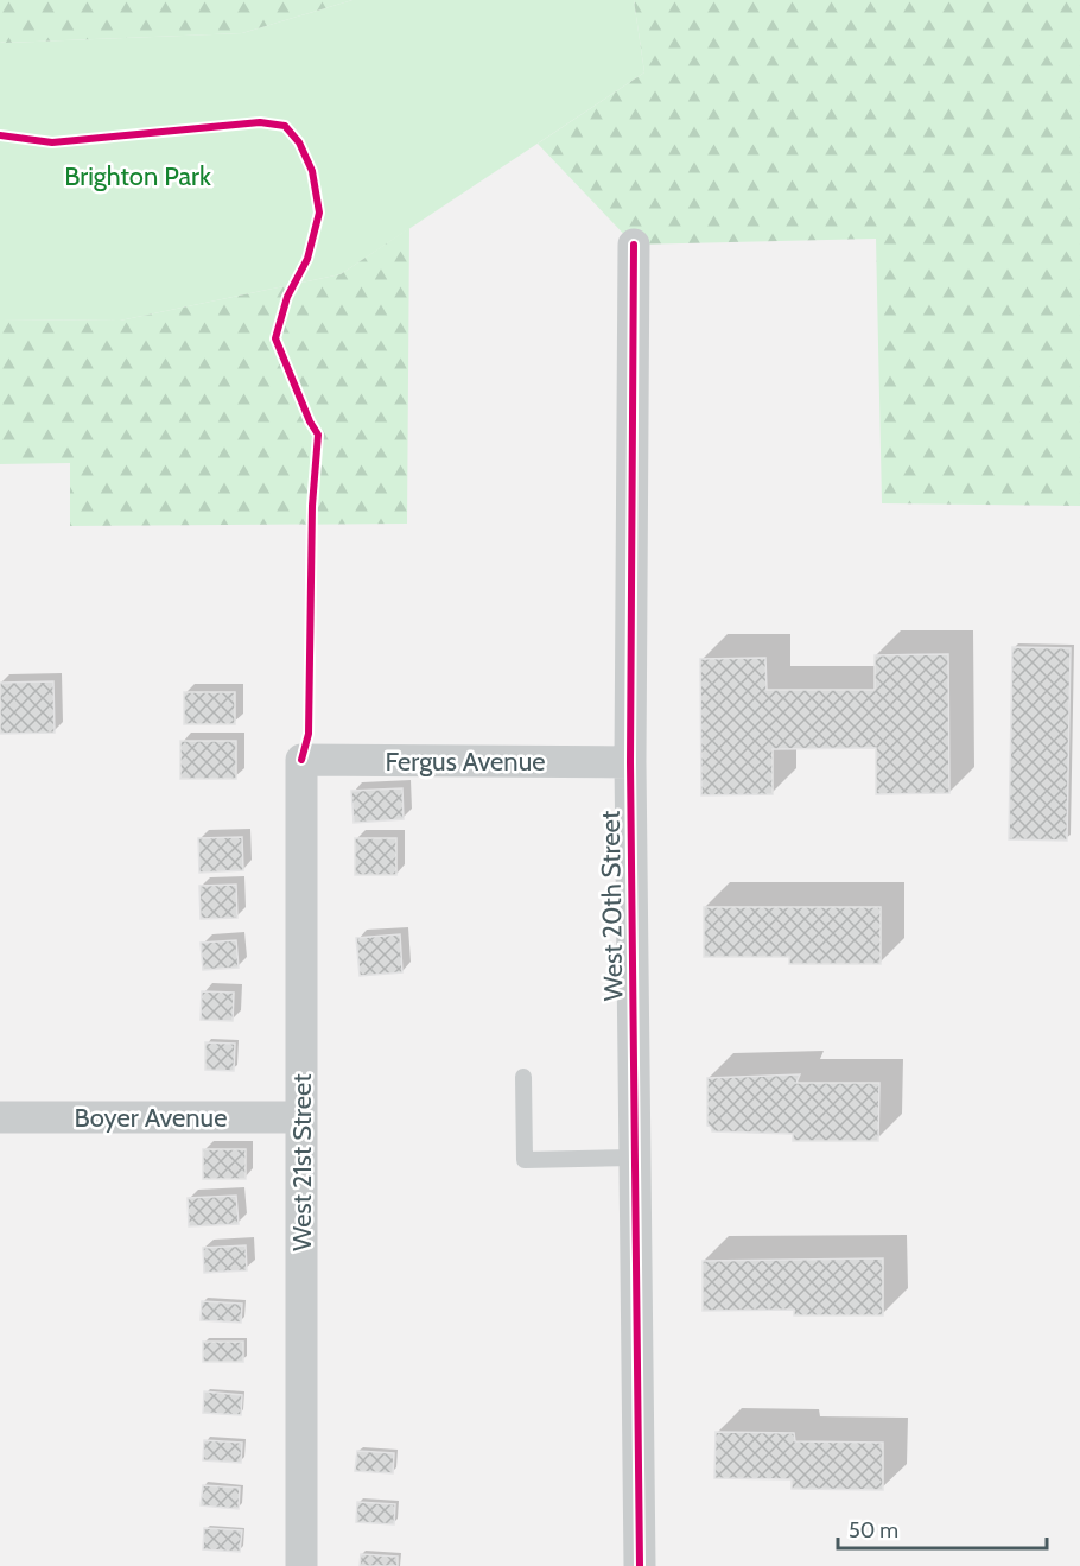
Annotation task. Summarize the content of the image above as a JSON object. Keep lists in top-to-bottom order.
{
  "streets": {
    "street": [
      "Fergus Avenue",
      "West 20th Street",
      "Boyer Avenue",
      "West 21st Street"
    ]
  },
  "crossings": [
    ["Fergus Avenue", "West 20th Street"],
    ["Fergus Avenue", "West 21st Street"],
    ["Boyer Avenue", "West 21st Street"]
  ],
  "parks": ["Brighton Park"],
  "scale_bar": "50 m"
}
